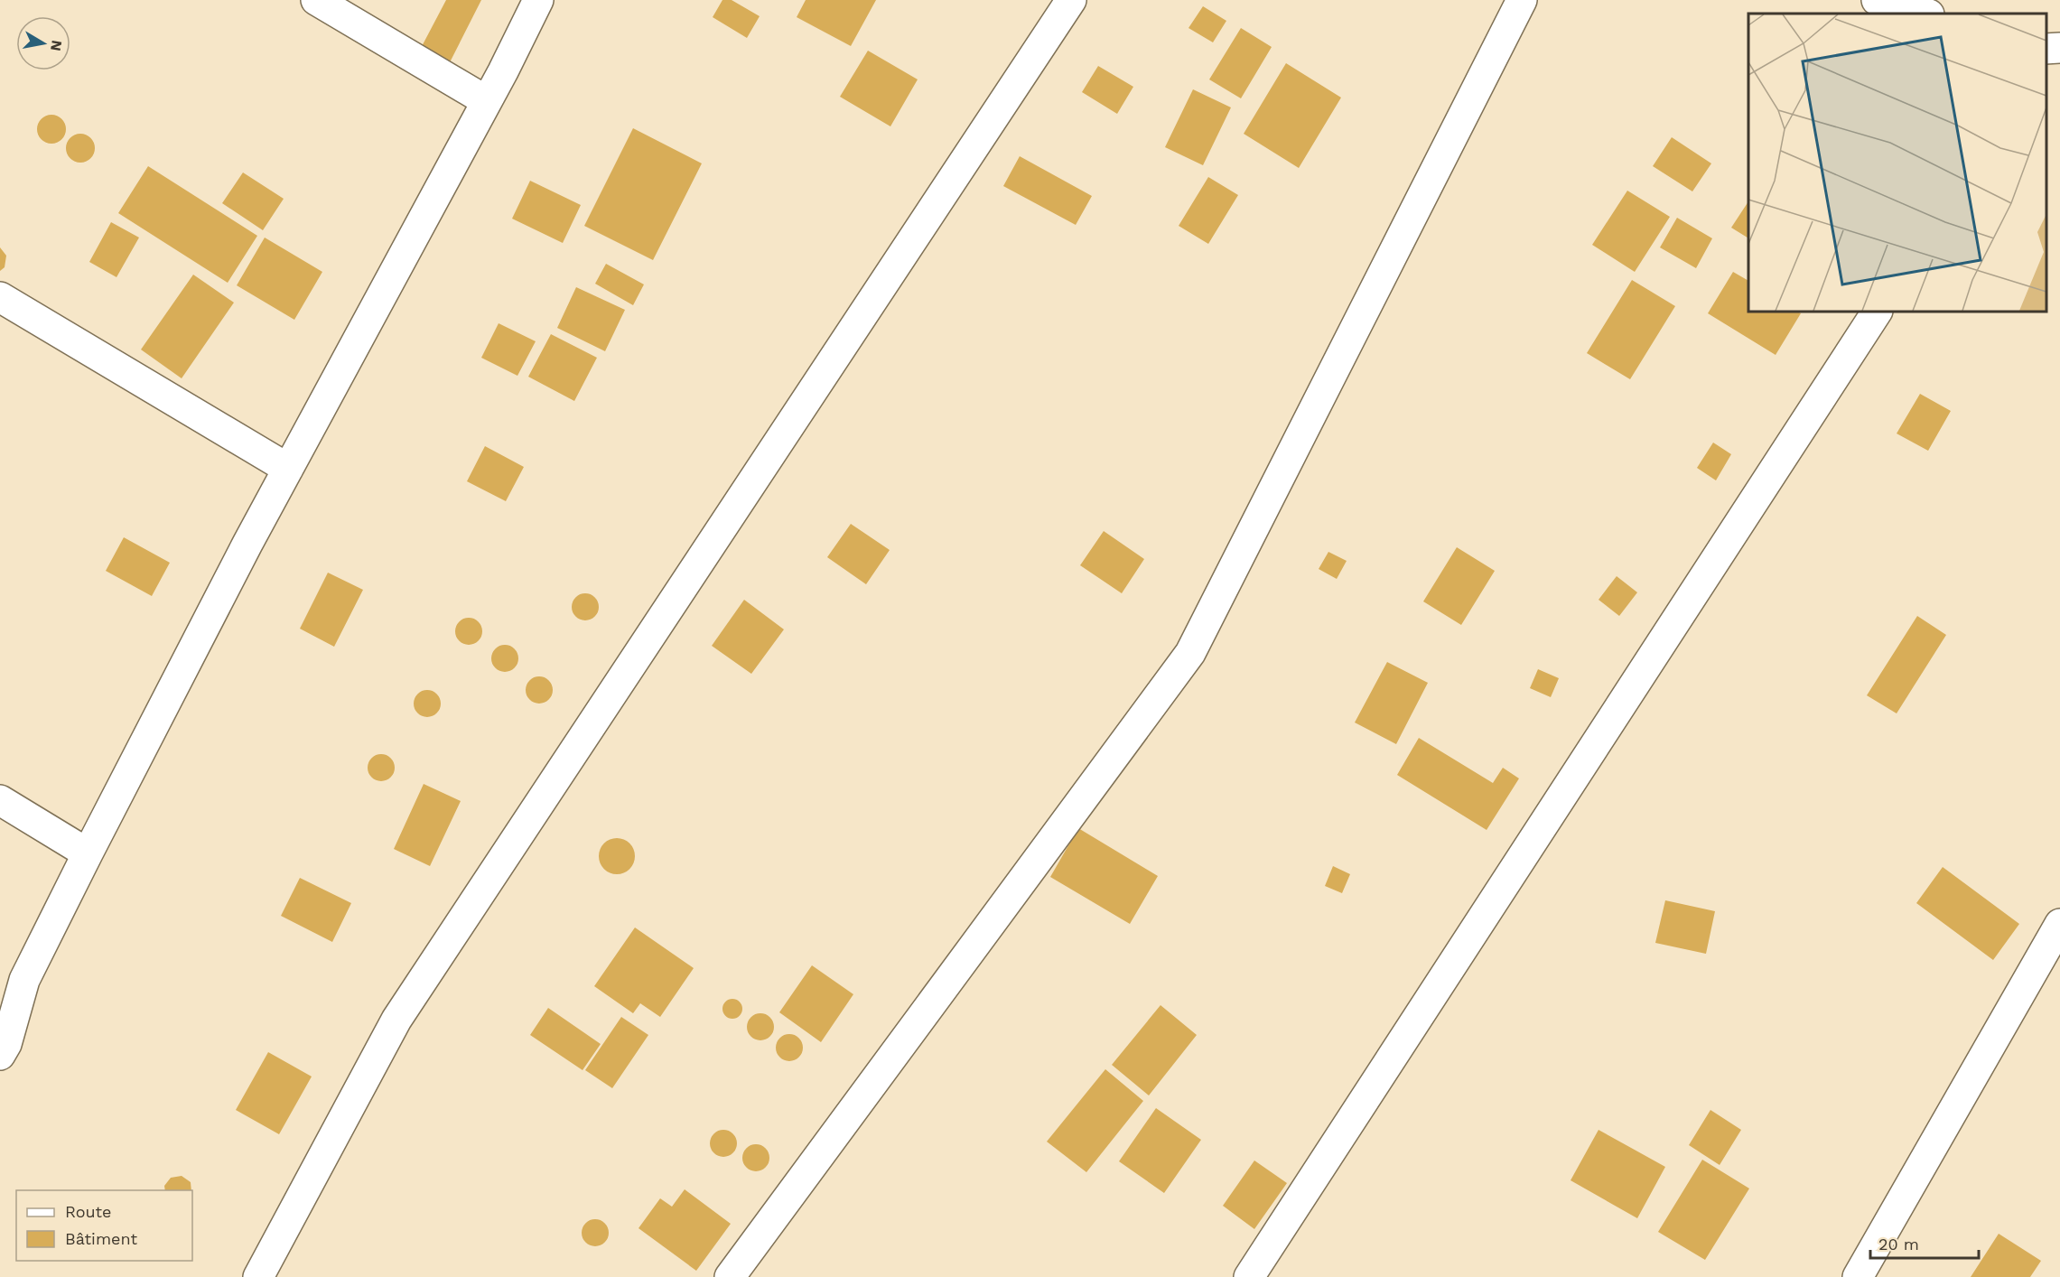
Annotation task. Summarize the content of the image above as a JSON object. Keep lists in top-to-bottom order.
{
  "legend": ["Route", "Bâtiment"],
  "scale_bar": "20 m",
  "north": "right"
}
